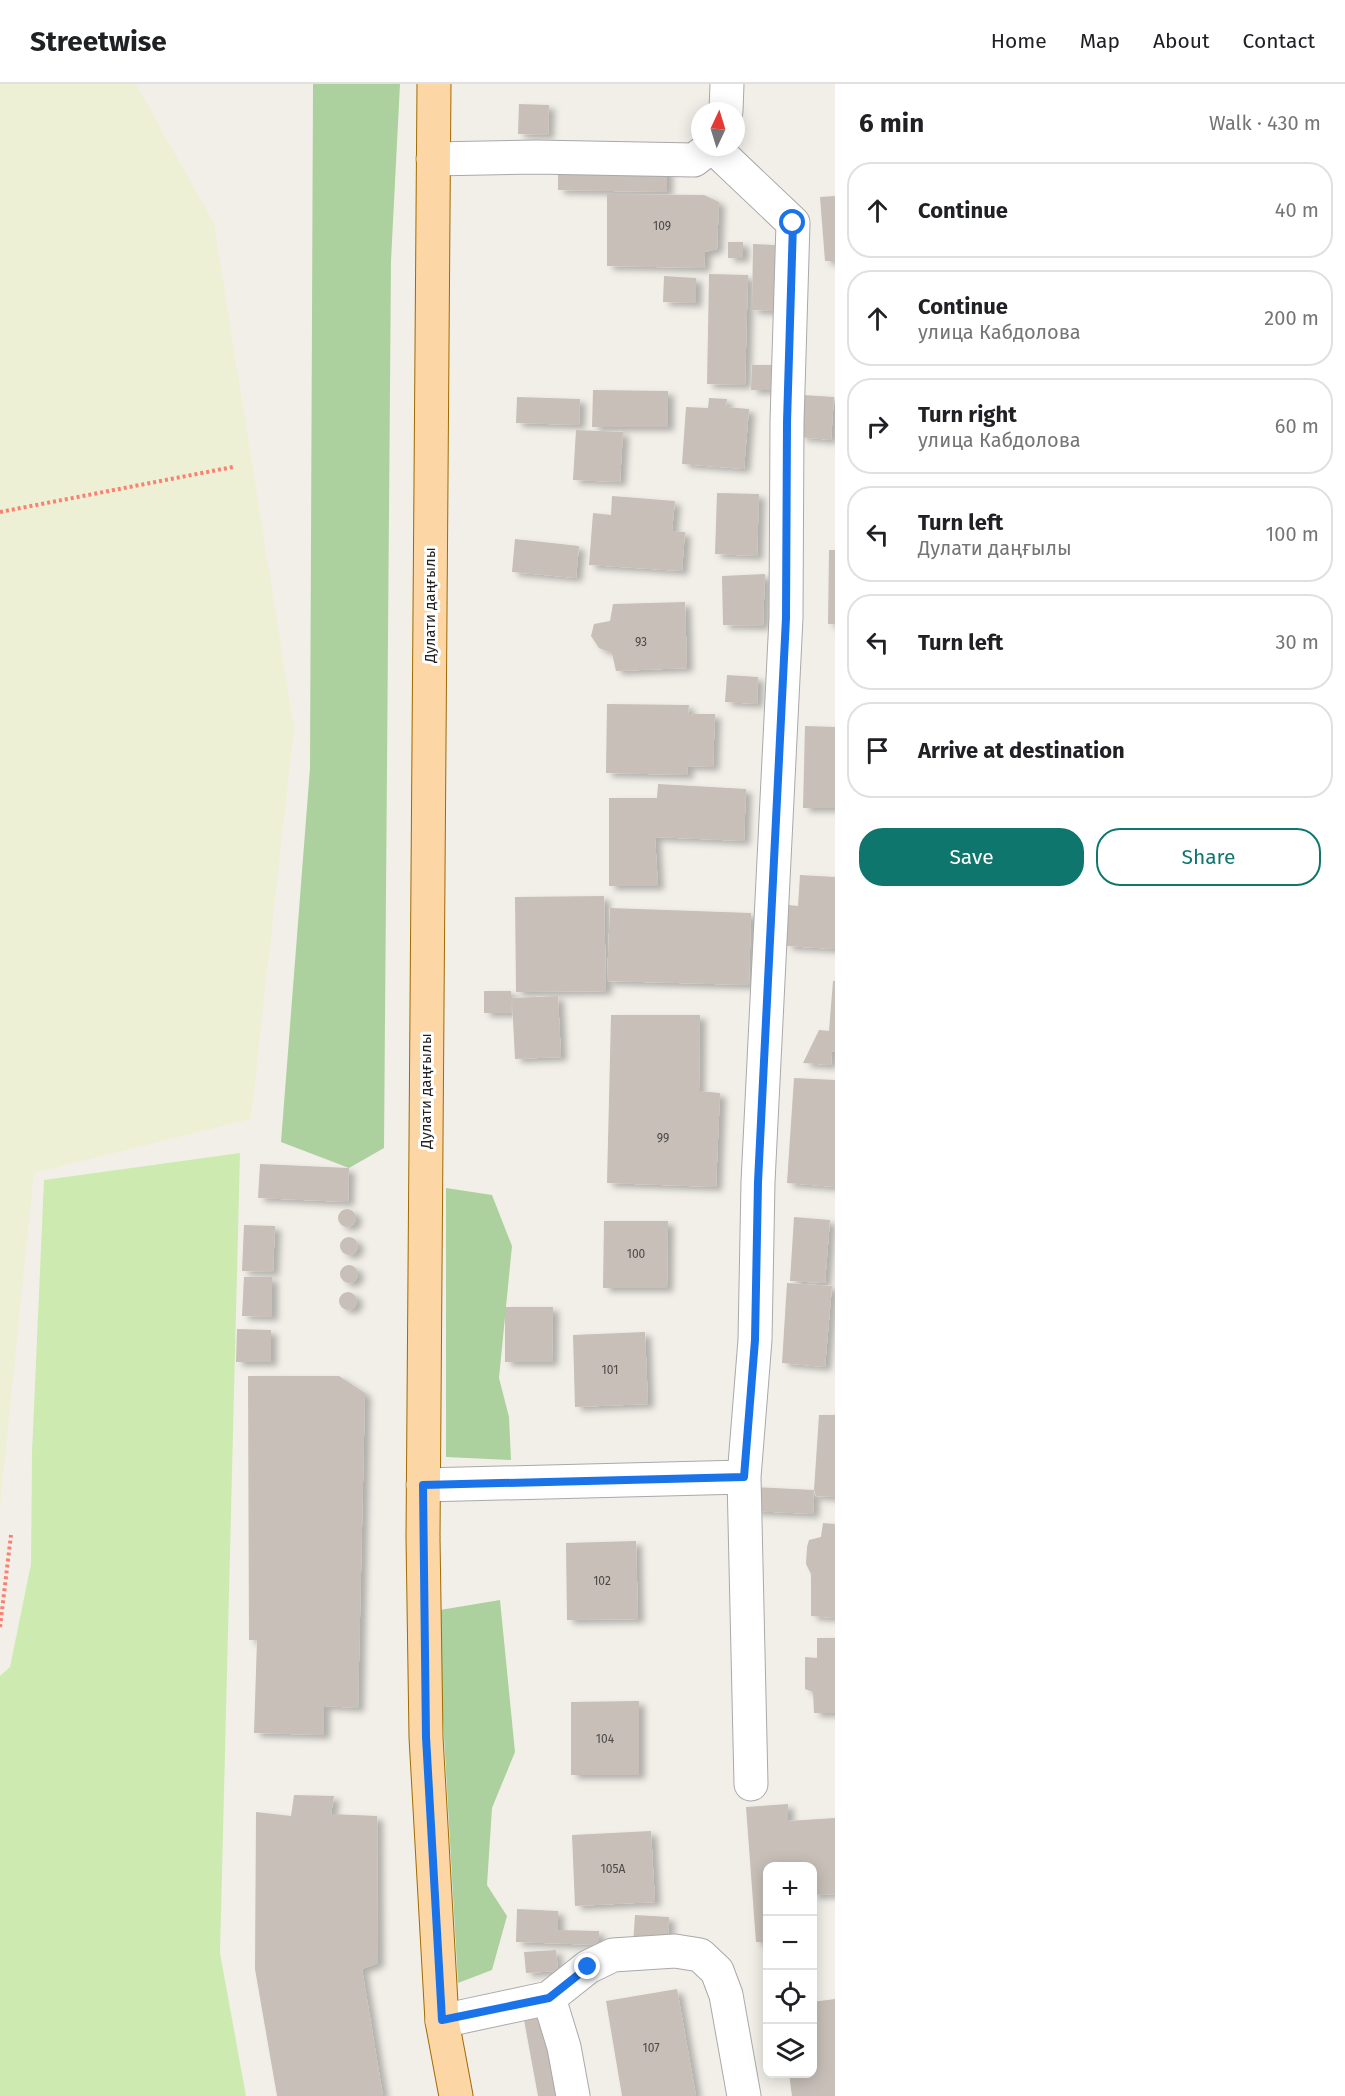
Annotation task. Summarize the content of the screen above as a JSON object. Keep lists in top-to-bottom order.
{
  "streets": {
    "main road": ["Дулати даңғылы"]
  },
  "house_numbers": [
    "109",
    "93",
    "99",
    "100",
    "101",
    "102",
    "104",
    "105А",
    "107"
  ],
  "north": "top",
  "page": {
    "header": "Streetwise",
    "nav": [
      "Home",
      "Map",
      "About",
      "Contact"
    ],
    "heading": ["6 min", "Walk · 430 m"],
    "list": [
      ["Continue", "40 m"],
      ["Continue", "улица Кабдолова", "200 m"],
      ["Turn right", "улица Кабдолова", "60 m"],
      ["Turn left", "Дулати даңғылы", "100 m"],
      ["Turn left", "30 m"],
      "Arrive at destination"
    ],
    "buttons": ["Save", "Share"],
    "map_buttons": ["+", "−"]
  }
}
